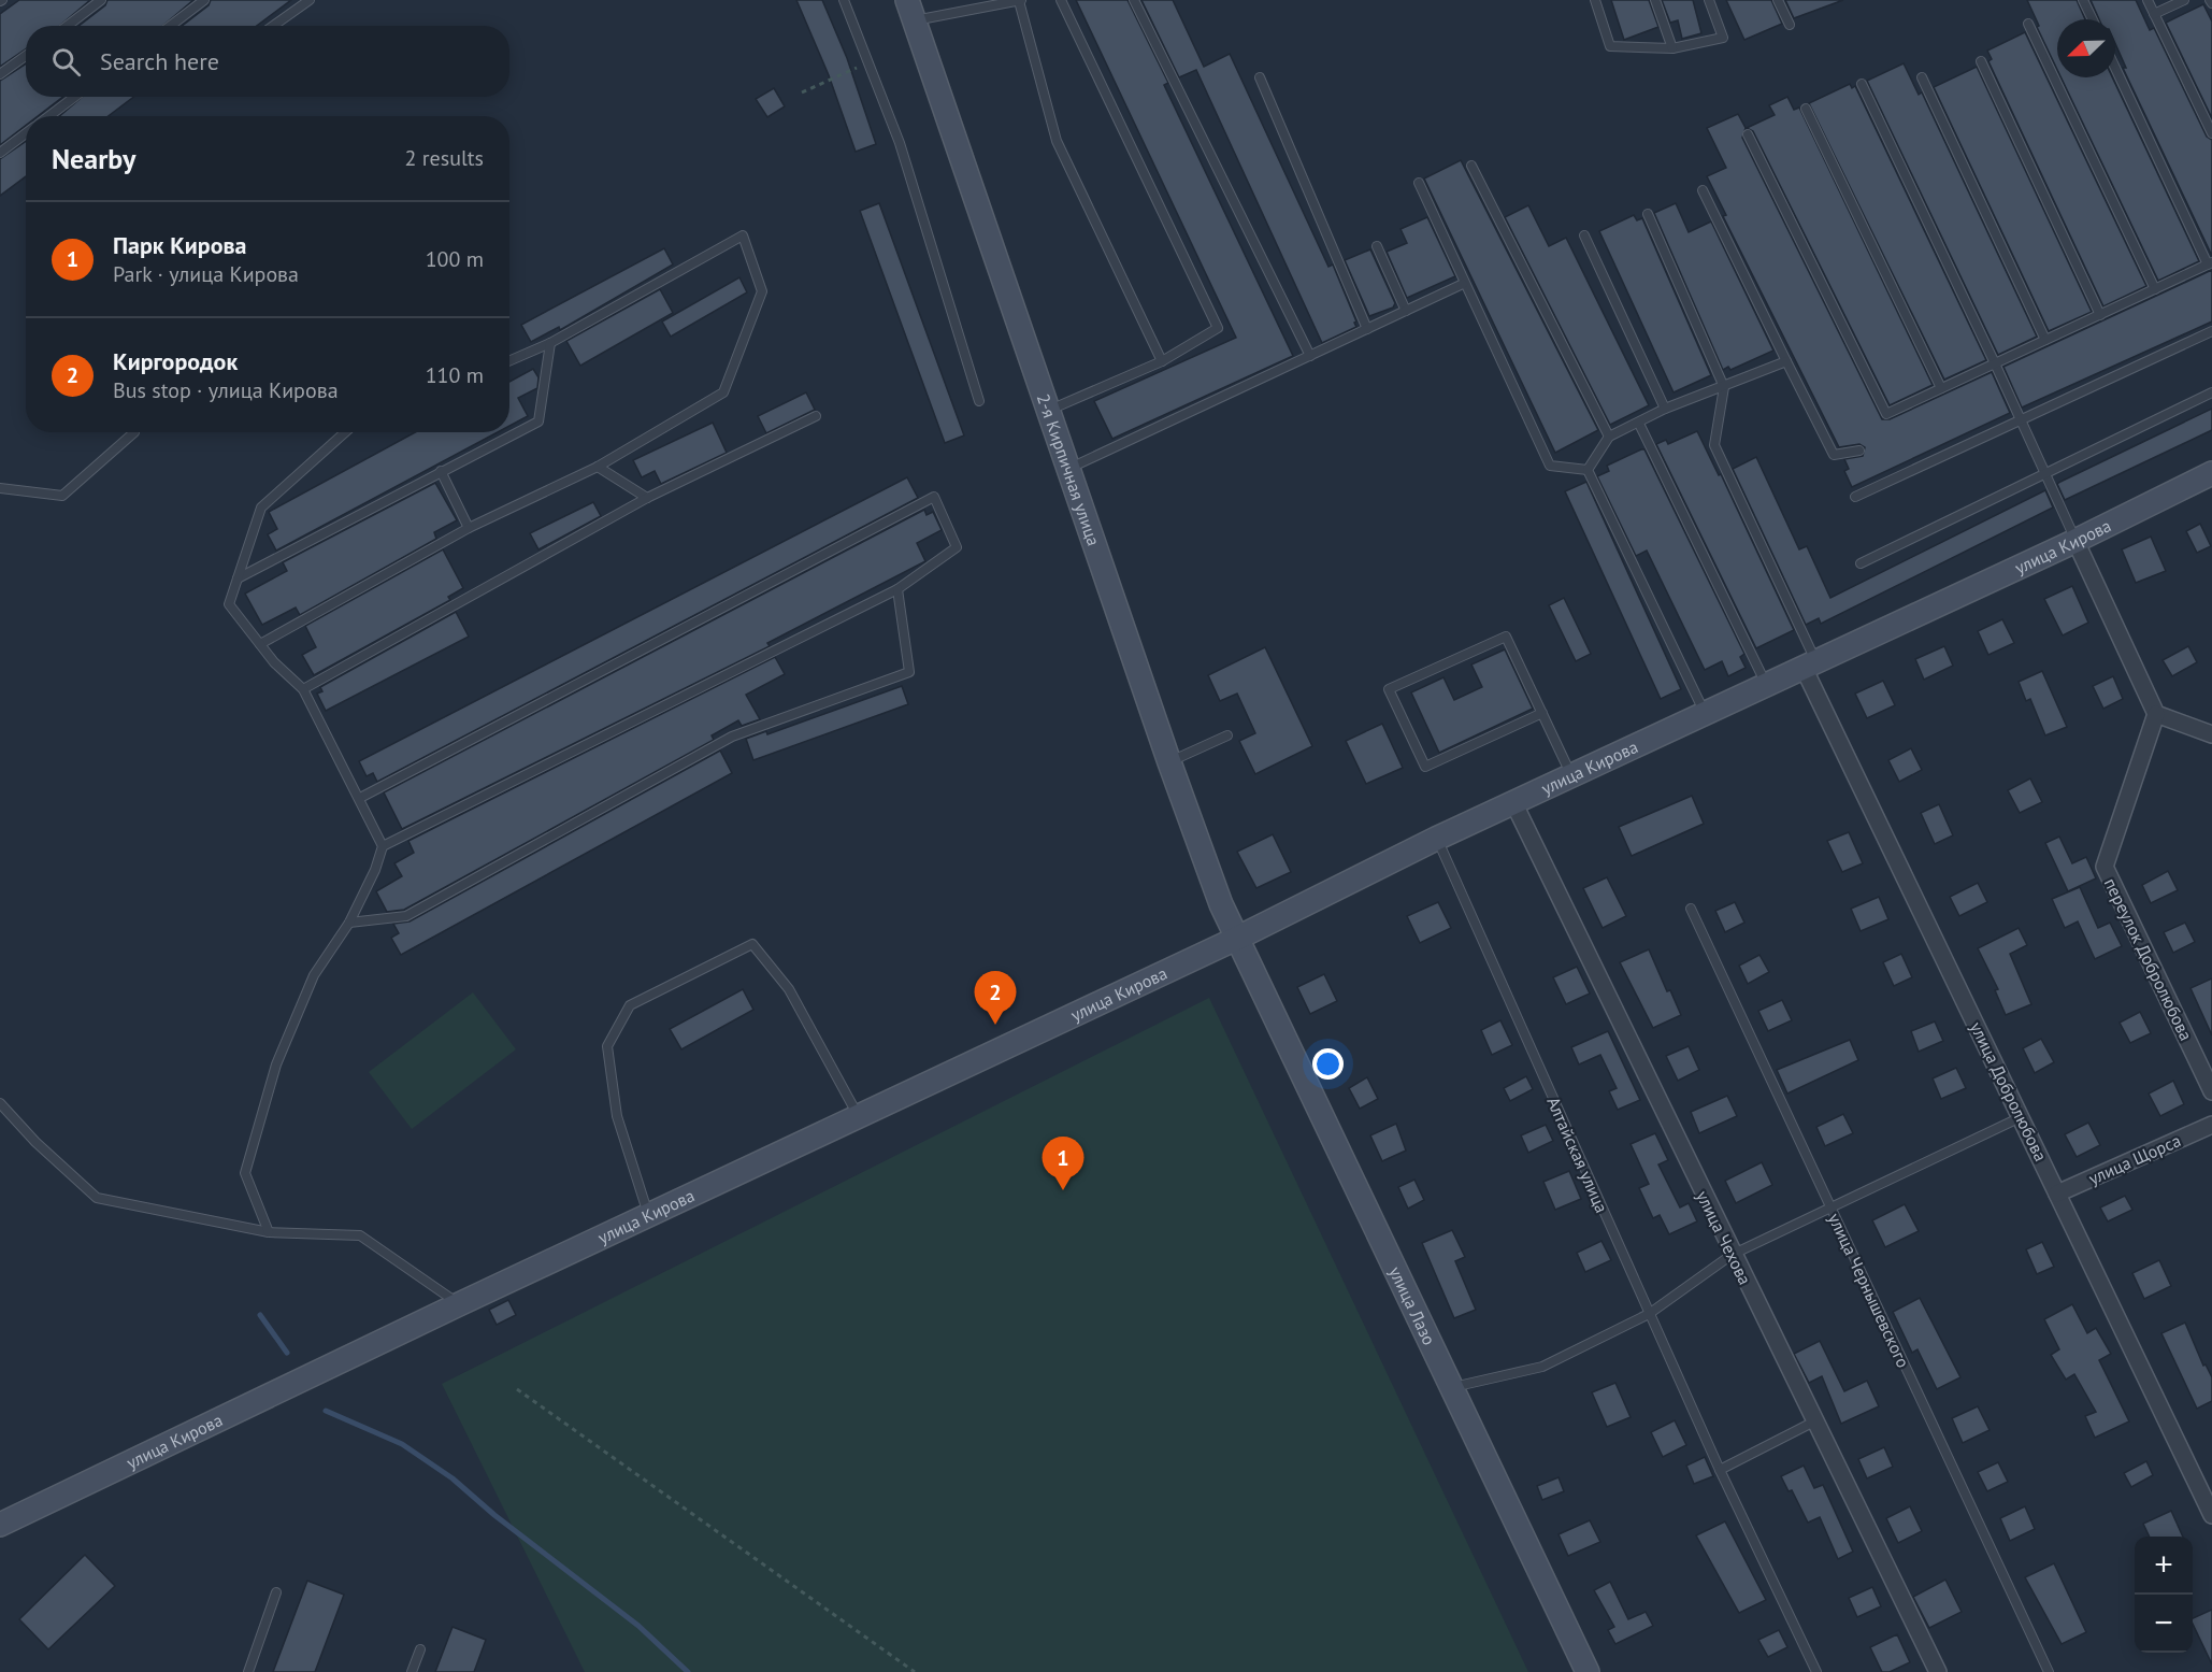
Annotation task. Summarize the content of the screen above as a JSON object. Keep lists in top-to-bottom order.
{
  "streets": {
    "main road": ["2-я Кирпичная улица", "улица Кирова", "улица Лазо"],
    "street": [
      "переулок Добролюбова",
      "улица Добролюбова",
      "улица Щорса",
      "улица Чехова"
    ],
    "lane": ["Алтайская улица", "улица Чернышевского"]
  },
  "crossings": [
    ["2-я Кирпичная улица", "улица Кирова"],
    ["2-я Кирпичная улица", "улица Лазо"],
    ["улица Кирова", "улица Добролюбова"],
    ["улица Кирова", "Алтайская улица"],
    ["улица Кирова", "улица Чехова"],
    ["улица Кирова", "улица Лазо"],
    ["улица Добролюбова", "улица Щорса"]
  ],
  "north": "bottom left",
  "page": {
    "search": "Search here",
    "heading": ["Nearby", "2 results"],
    "list": [
      {
        "mark": "1",
        "name": "Парк Кирова",
        "note": "Park · улица Кирова",
        "value": "100 m"
      },
      {
        "mark": "2",
        "name": "Киргородок",
        "note": "Bus stop · улица Кирова",
        "value": "110 m"
      }
    ],
    "pins": ["2", "1"],
    "map_buttons": ["+", "−"]
  }
}
